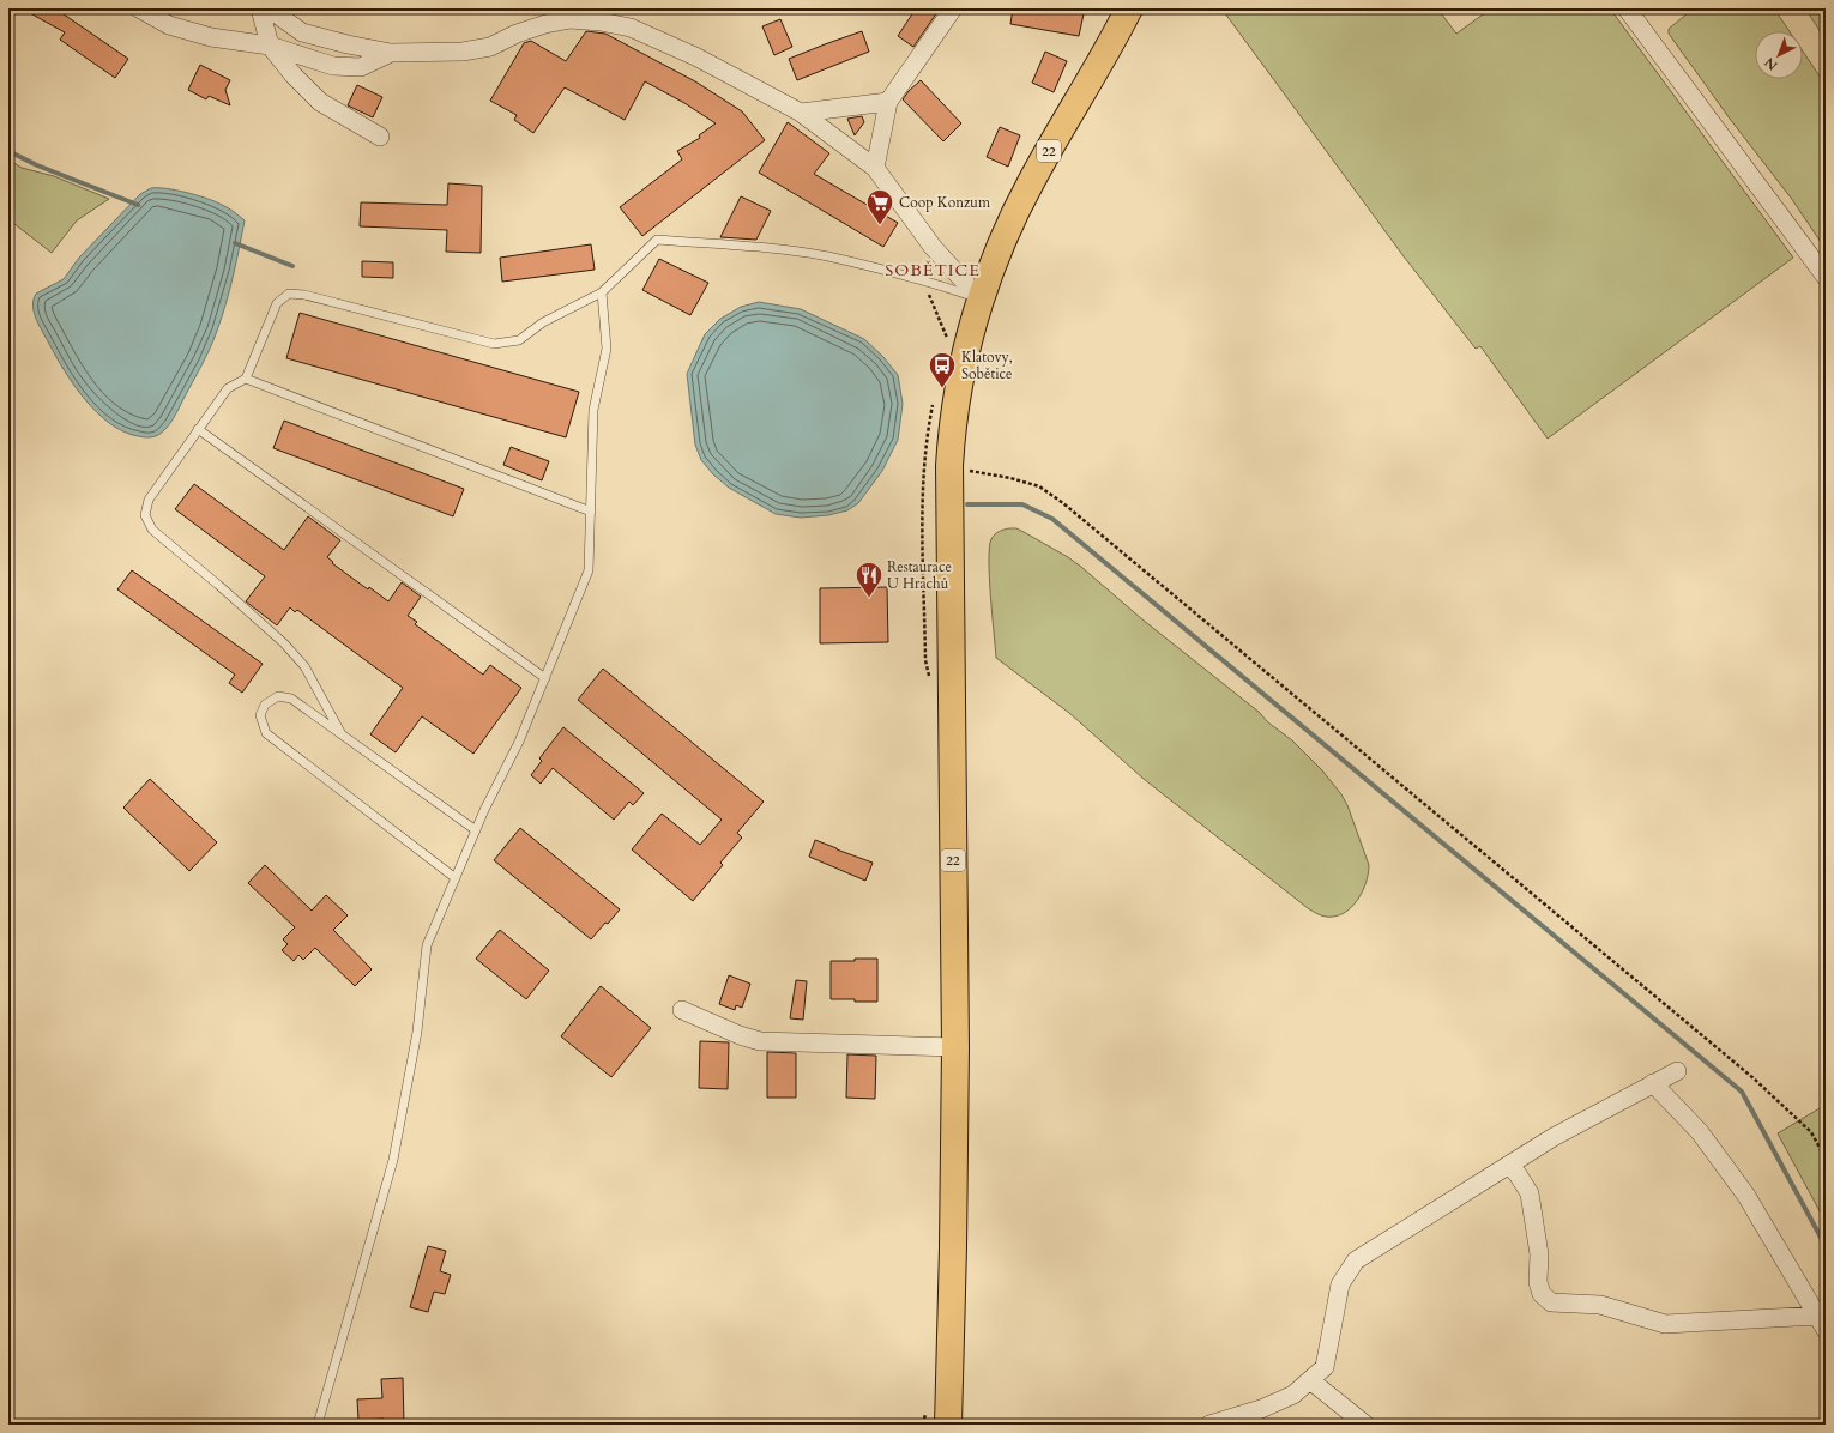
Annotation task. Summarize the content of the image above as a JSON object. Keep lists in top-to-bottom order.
{
  "streets": {
    "main road": ["22"]
  },
  "districts": ["SOBĚTICE"],
  "places": {
    "supermarket": ["Coop Konzum"],
    "bus stop": ["Klatovy, Sobětice"],
    "restaurant": ["Restaurace U Hrachů"]
  },
  "north": "bottom left"
}
